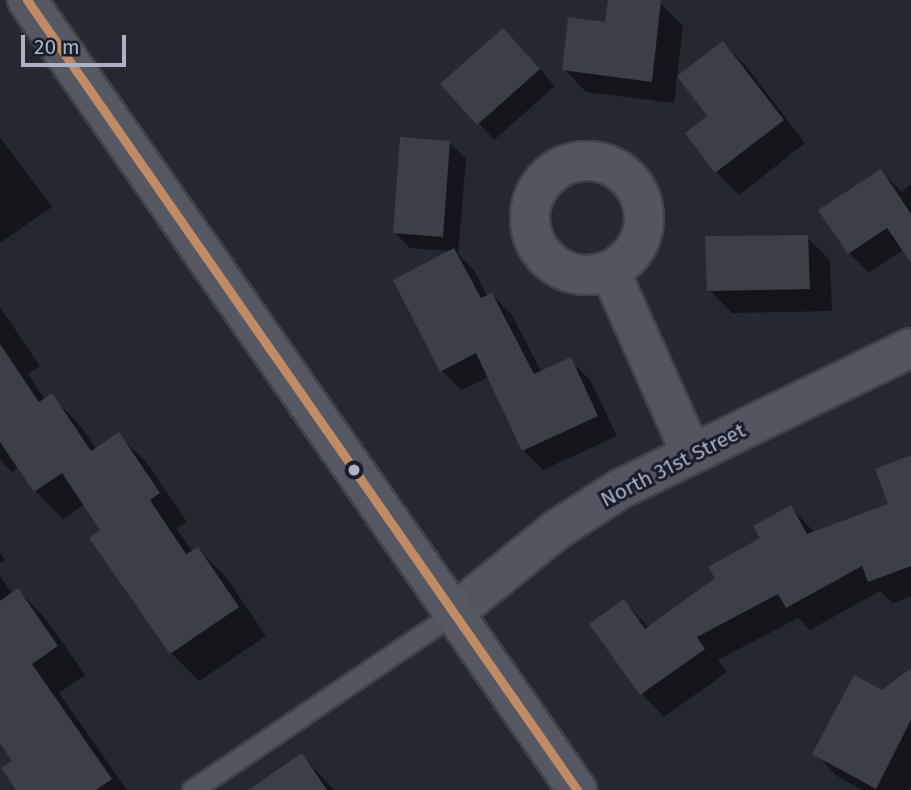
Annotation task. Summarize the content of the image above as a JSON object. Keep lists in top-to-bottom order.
{
  "streets": {
    "street": ["North 31st Street"]
  },
  "scale_bar": "20 m"
}
